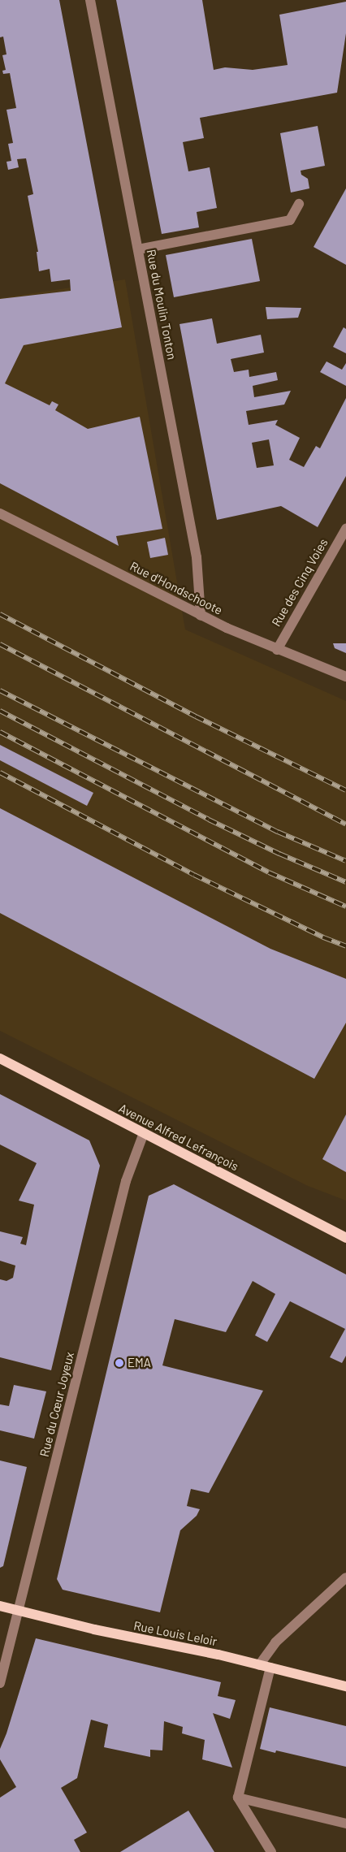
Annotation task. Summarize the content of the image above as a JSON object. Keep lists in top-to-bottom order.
{
  "streets": {
    "main road": ["Avenue Alfred Lefrançois", "Rue Louis Leloir"],
    "street": [
      "Rue du Moulin Tonton",
      "Rue des Cinq Voies",
      "Rue d'Hondschoote",
      "Rue du Cœur Joyeux"
    ]
  },
  "crossings": [
    ["Rue du Moulin Tonton", "Rue d'Hondschoote"],
    ["Rue des Cinq Voies", "Rue d'Hondschoote"],
    ["Avenue Alfred Lefrançois", "Rue du Cœur Joyeux"],
    ["Rue du Cœur Joyeux", "Rue Louis Leloir"]
  ],
  "places": ["EMA"]
}
